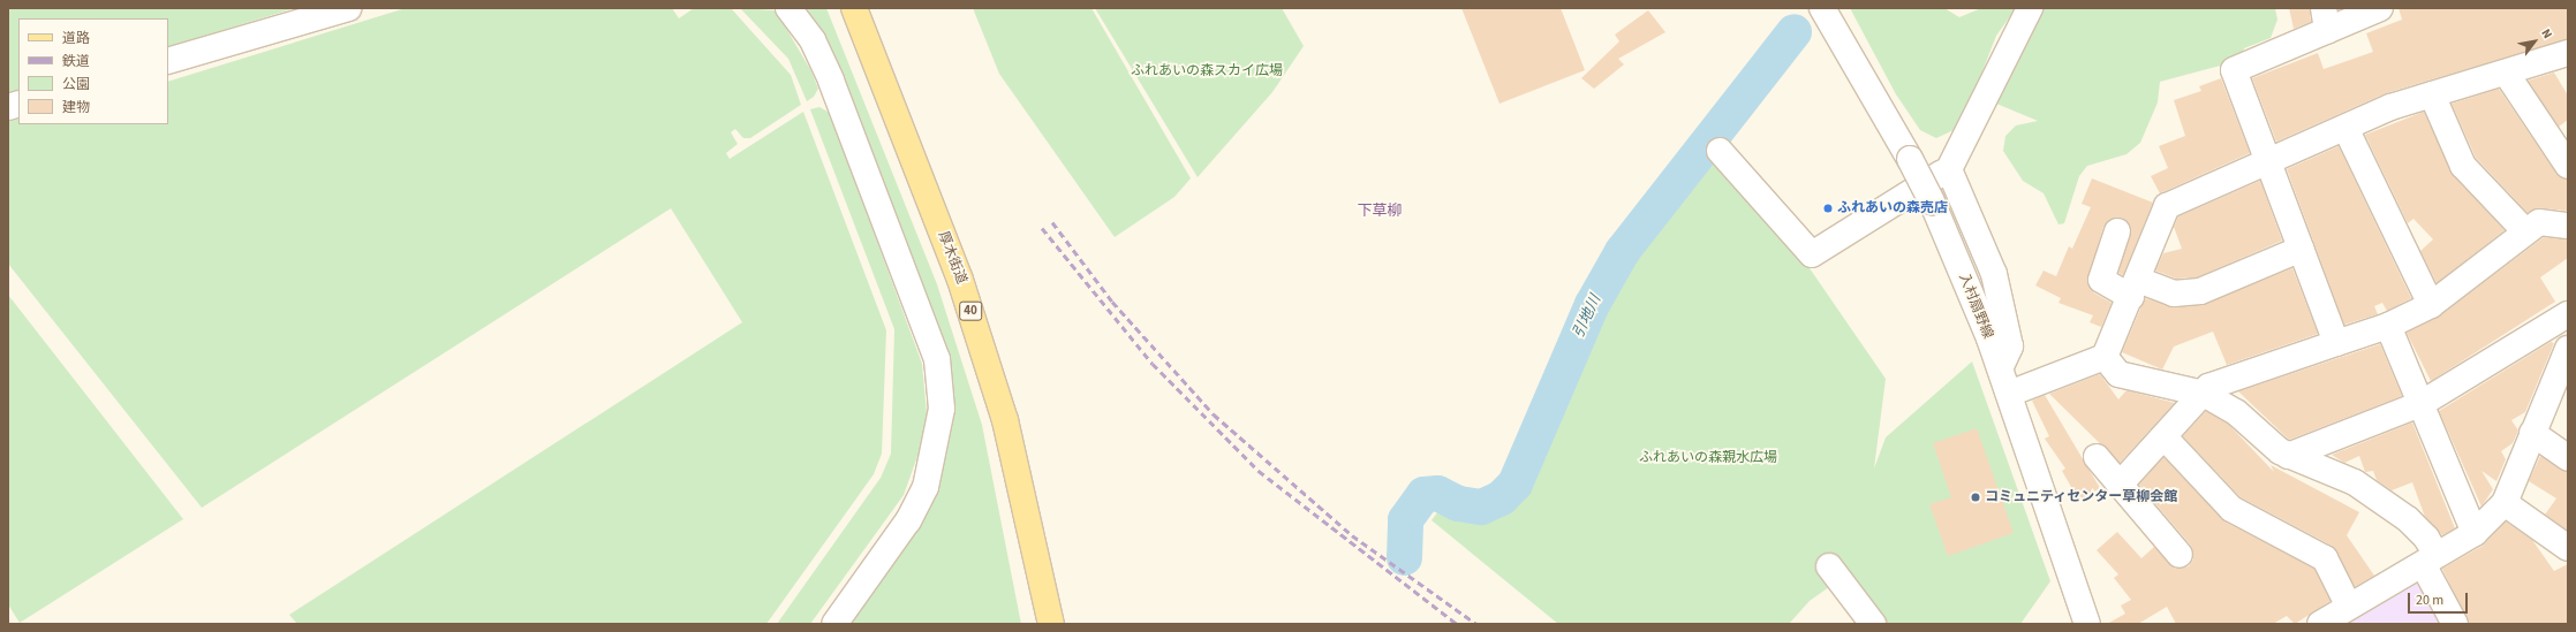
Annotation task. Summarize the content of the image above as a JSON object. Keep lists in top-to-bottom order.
{
  "streets": {
    "main road": ["厚木街道", "40"],
    "street": ["入村扇野線"]
  },
  "districts": ["下草柳"],
  "water": ["引地川"],
  "parks": ["ふれあいの森スカイ広場", "ふれあいの森親水広場"],
  "places": ["ふれあいの森売店", "コミュニティセンター草柳会館"],
  "legend": [
    "道路",
    "鉄道",
    "公園",
    "建物"
  ],
  "scale_bar": "20 m",
  "north": "top right"
}
